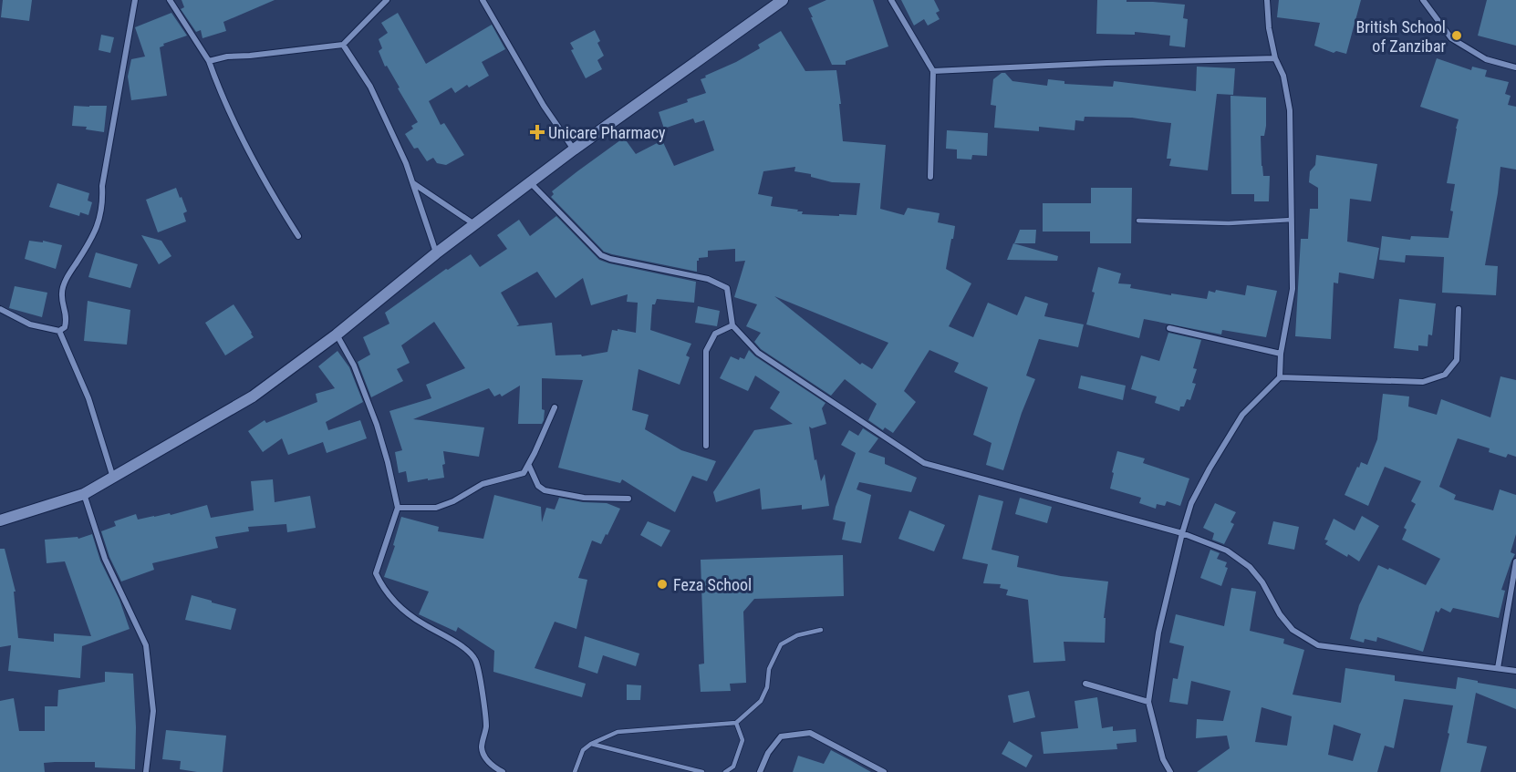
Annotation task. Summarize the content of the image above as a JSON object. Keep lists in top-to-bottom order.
{
  "places": {
    "other": ["British School of Zanzibar", "Feza School"],
    "health": ["Unicare Pharmacy"]
  }
}
